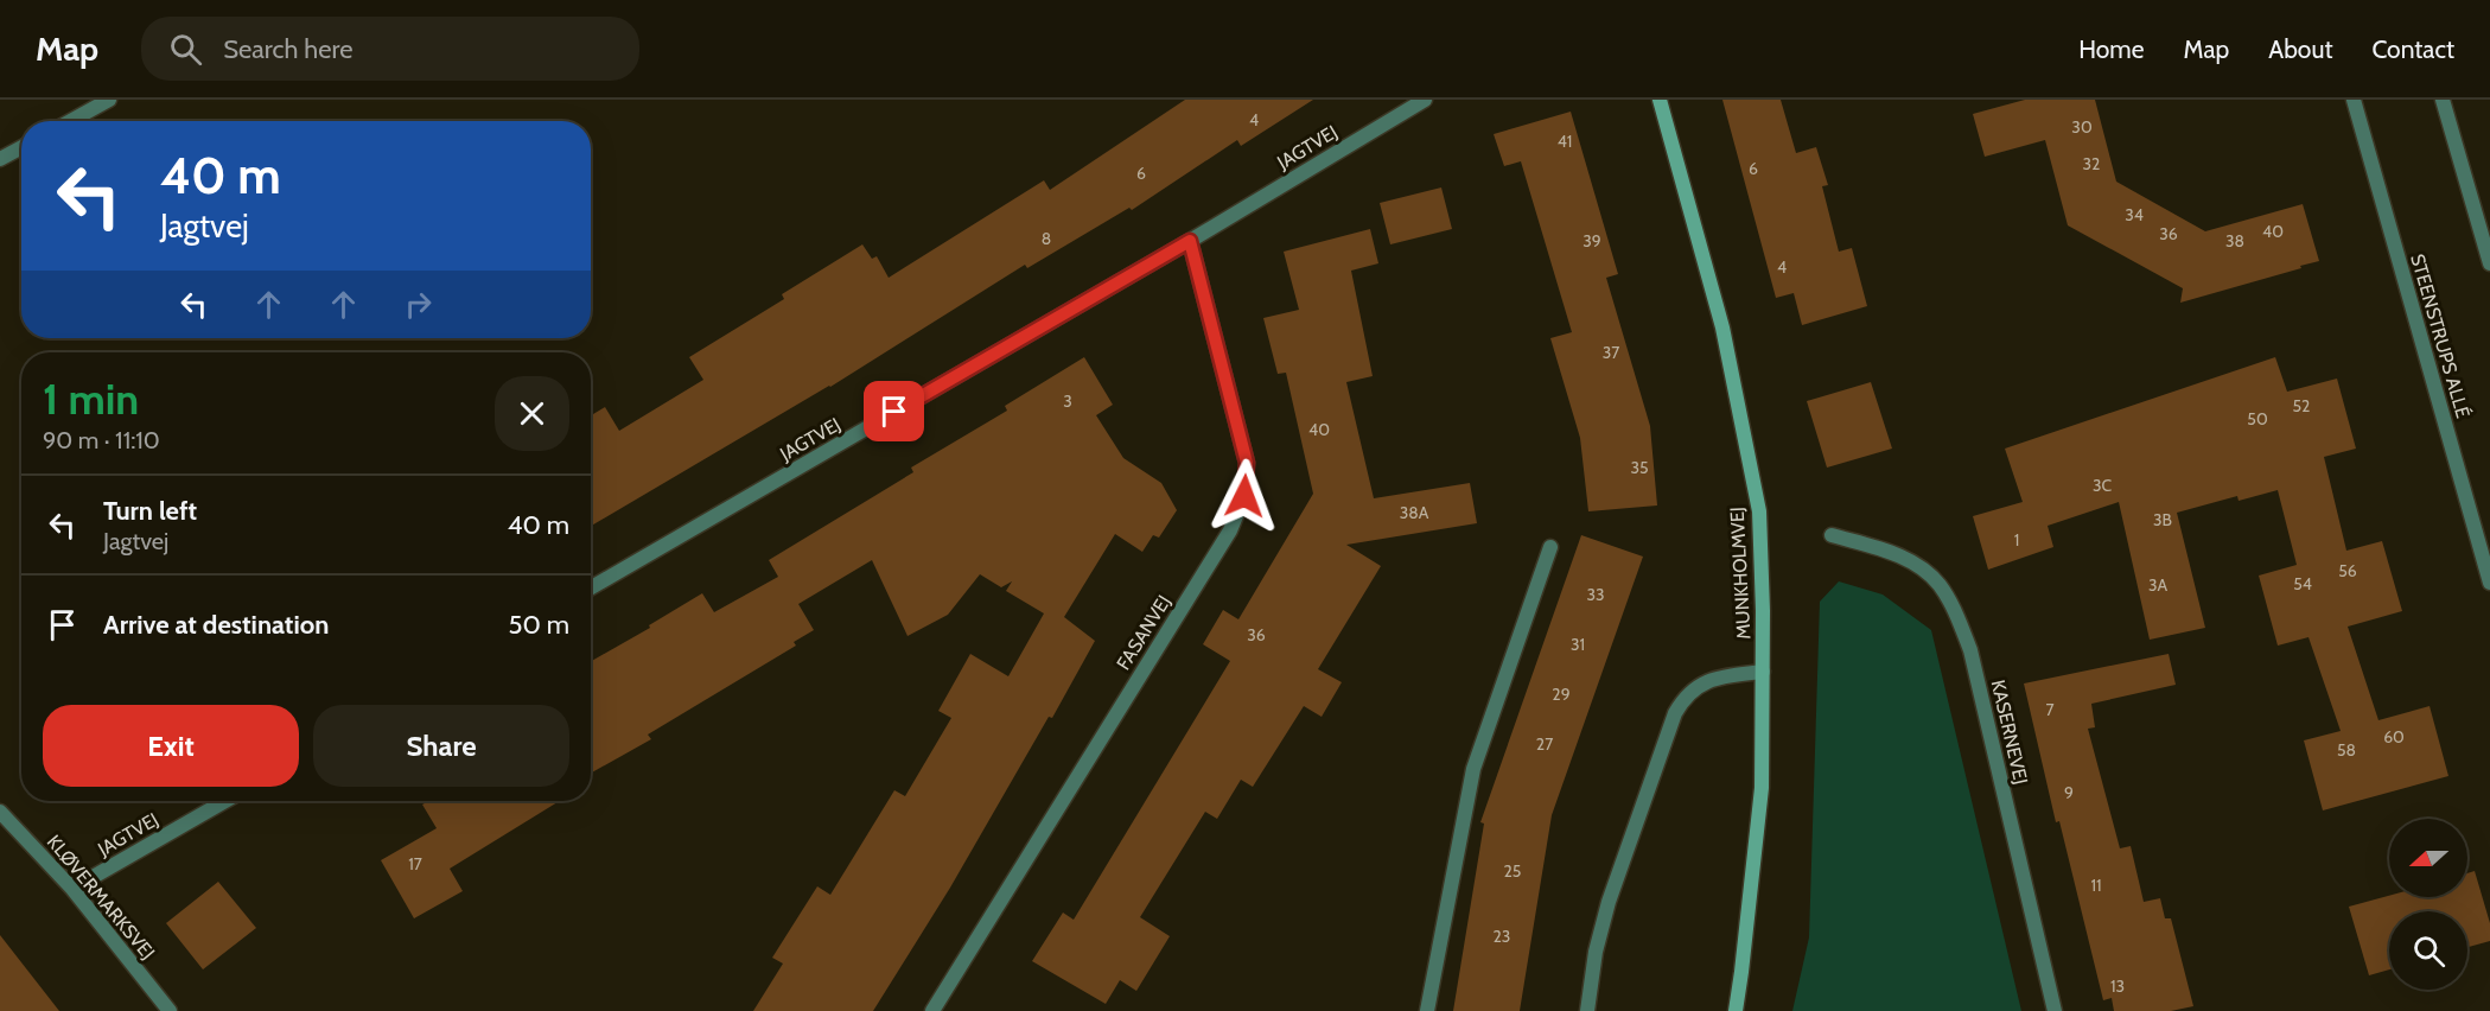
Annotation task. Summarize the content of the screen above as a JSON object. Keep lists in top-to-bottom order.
{
  "streets": {
    "street": [
      "JAGTVEJ",
      "STEENSTRUPS ALLÉ",
      "MUNKHOLMVEJ",
      "FASANVEJ",
      "KASERNEVEJ",
      "KLØVERMARKSVEJ"
    ]
  },
  "crossings": [
    ["JAGTVEJ", "FASANVEJ"],
    ["JAGTVEJ", "KLØVERMARKSVEJ"]
  ],
  "house_numbers": [
    "4",
    "30",
    "41",
    "32",
    "6",
    "6",
    "34",
    "40",
    "36",
    "8",
    "39",
    "38",
    "4",
    "37",
    "3",
    "52",
    "50",
    "40",
    "35",
    "3C",
    "38A",
    "3B",
    "1",
    "56",
    "54",
    "3A",
    "33",
    "36",
    "31",
    "29",
    "7",
    "60",
    "27",
    "58",
    "9",
    "17",
    "25",
    "11",
    "23",
    "13"
  ],
  "north": "left",
  "page": {
    "header": "Map",
    "search": "Search here",
    "nav": [
      "Home",
      "Map",
      "About",
      "Contact"
    ],
    "turn": ["40 m", "Jagtvej"],
    "heading": ["1 min", "90 m · 11:10"],
    "list": [
      {
        "name": "Turn left",
        "note": "Jagtvej",
        "value": "40 m"
      },
      {
        "name": "Arrive at destination",
        "value": "50 m"
      }
    ],
    "buttons": ["Exit", "Share"]
  }
}
